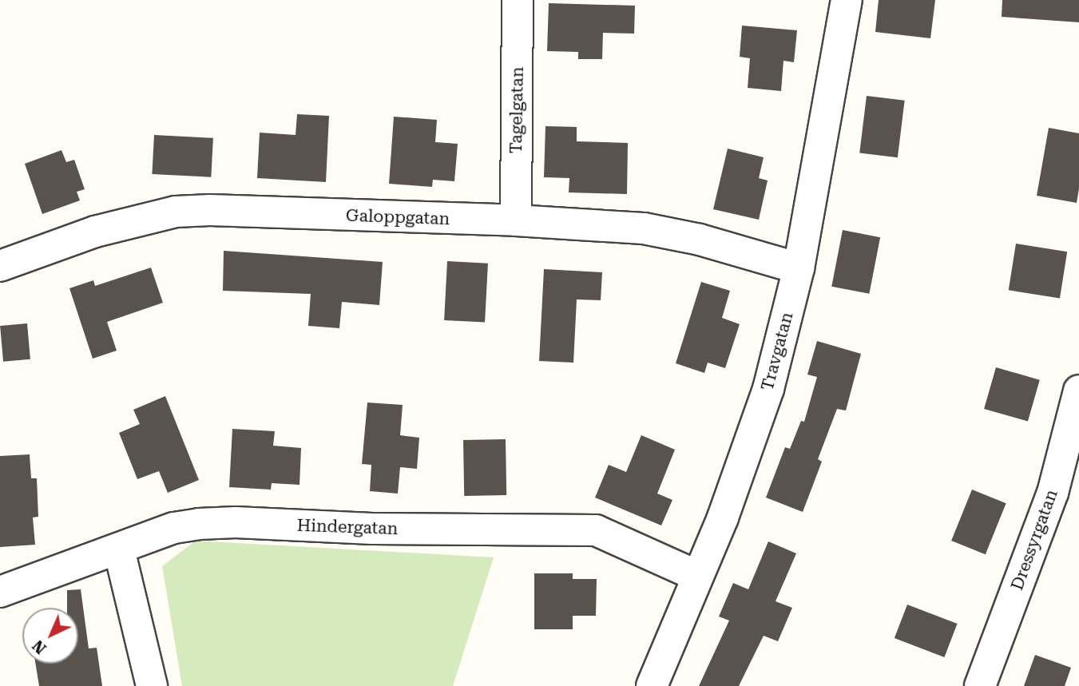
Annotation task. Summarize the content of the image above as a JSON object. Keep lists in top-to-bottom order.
{
  "streets": {
    "street": [
      "Tagelgatan",
      "Galoppgatan",
      "Travgatan",
      "Hindergatan",
      "Dressyrgatan"
    ]
  },
  "crossings": [
    ["Tagelgatan", "Galoppgatan"],
    ["Galoppgatan", "Travgatan"],
    ["Travgatan", "Hindergatan"]
  ],
  "north": "bottom left"
}
